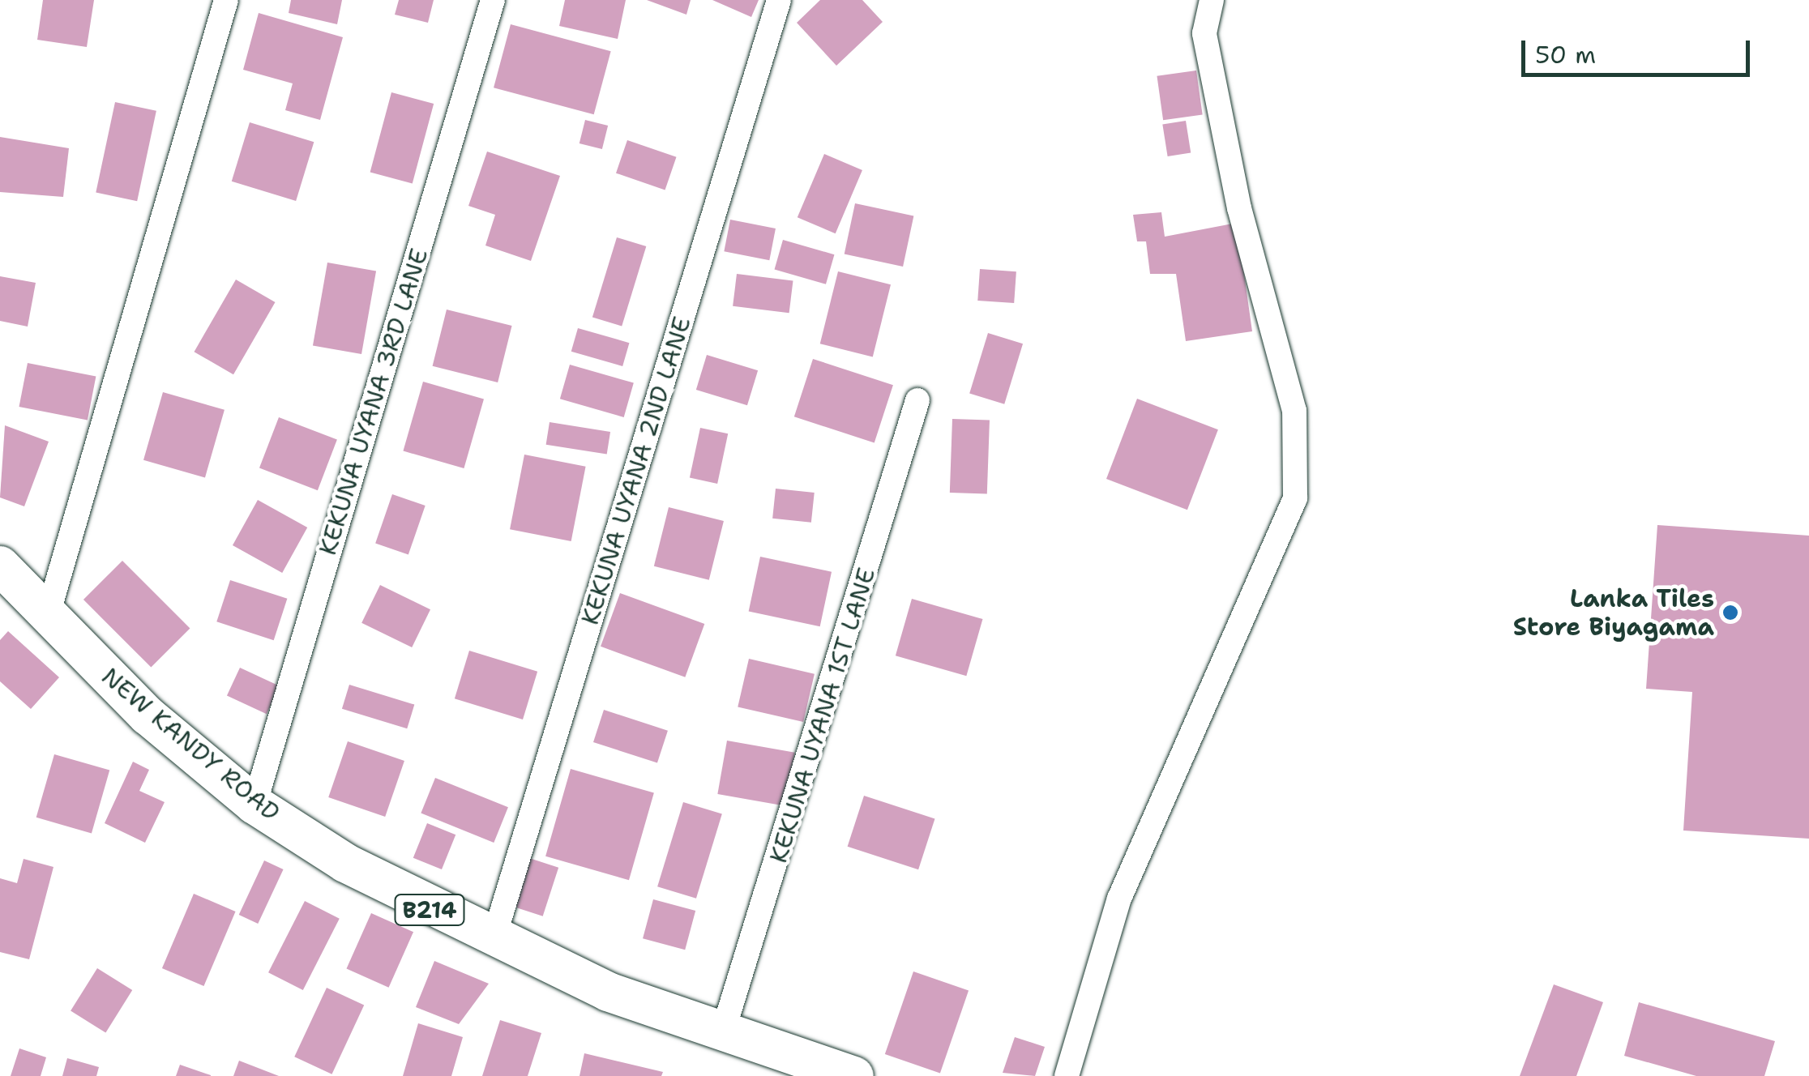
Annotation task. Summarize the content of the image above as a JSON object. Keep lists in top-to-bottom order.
{
  "streets": {
    "main road": ["NEW KANDY ROAD", "B214"],
    "street": ["KEKUNA UYANA 3RD LANE", "KEKUNA UYANA 2ND LANE", "KEKUNA UYANA 1ST LANE"]
  },
  "crossings": [
    ["KEKUNA UYANA 3RD LANE", "NEW KANDY ROAD"],
    ["KEKUNA UYANA 2ND LANE", "NEW KANDY ROAD"],
    ["KEKUNA UYANA 1ST LANE", "NEW KANDY ROAD"]
  ],
  "places": ["Lanka Tiles Store Biyagama"],
  "scale_bar": "50 m"
}
